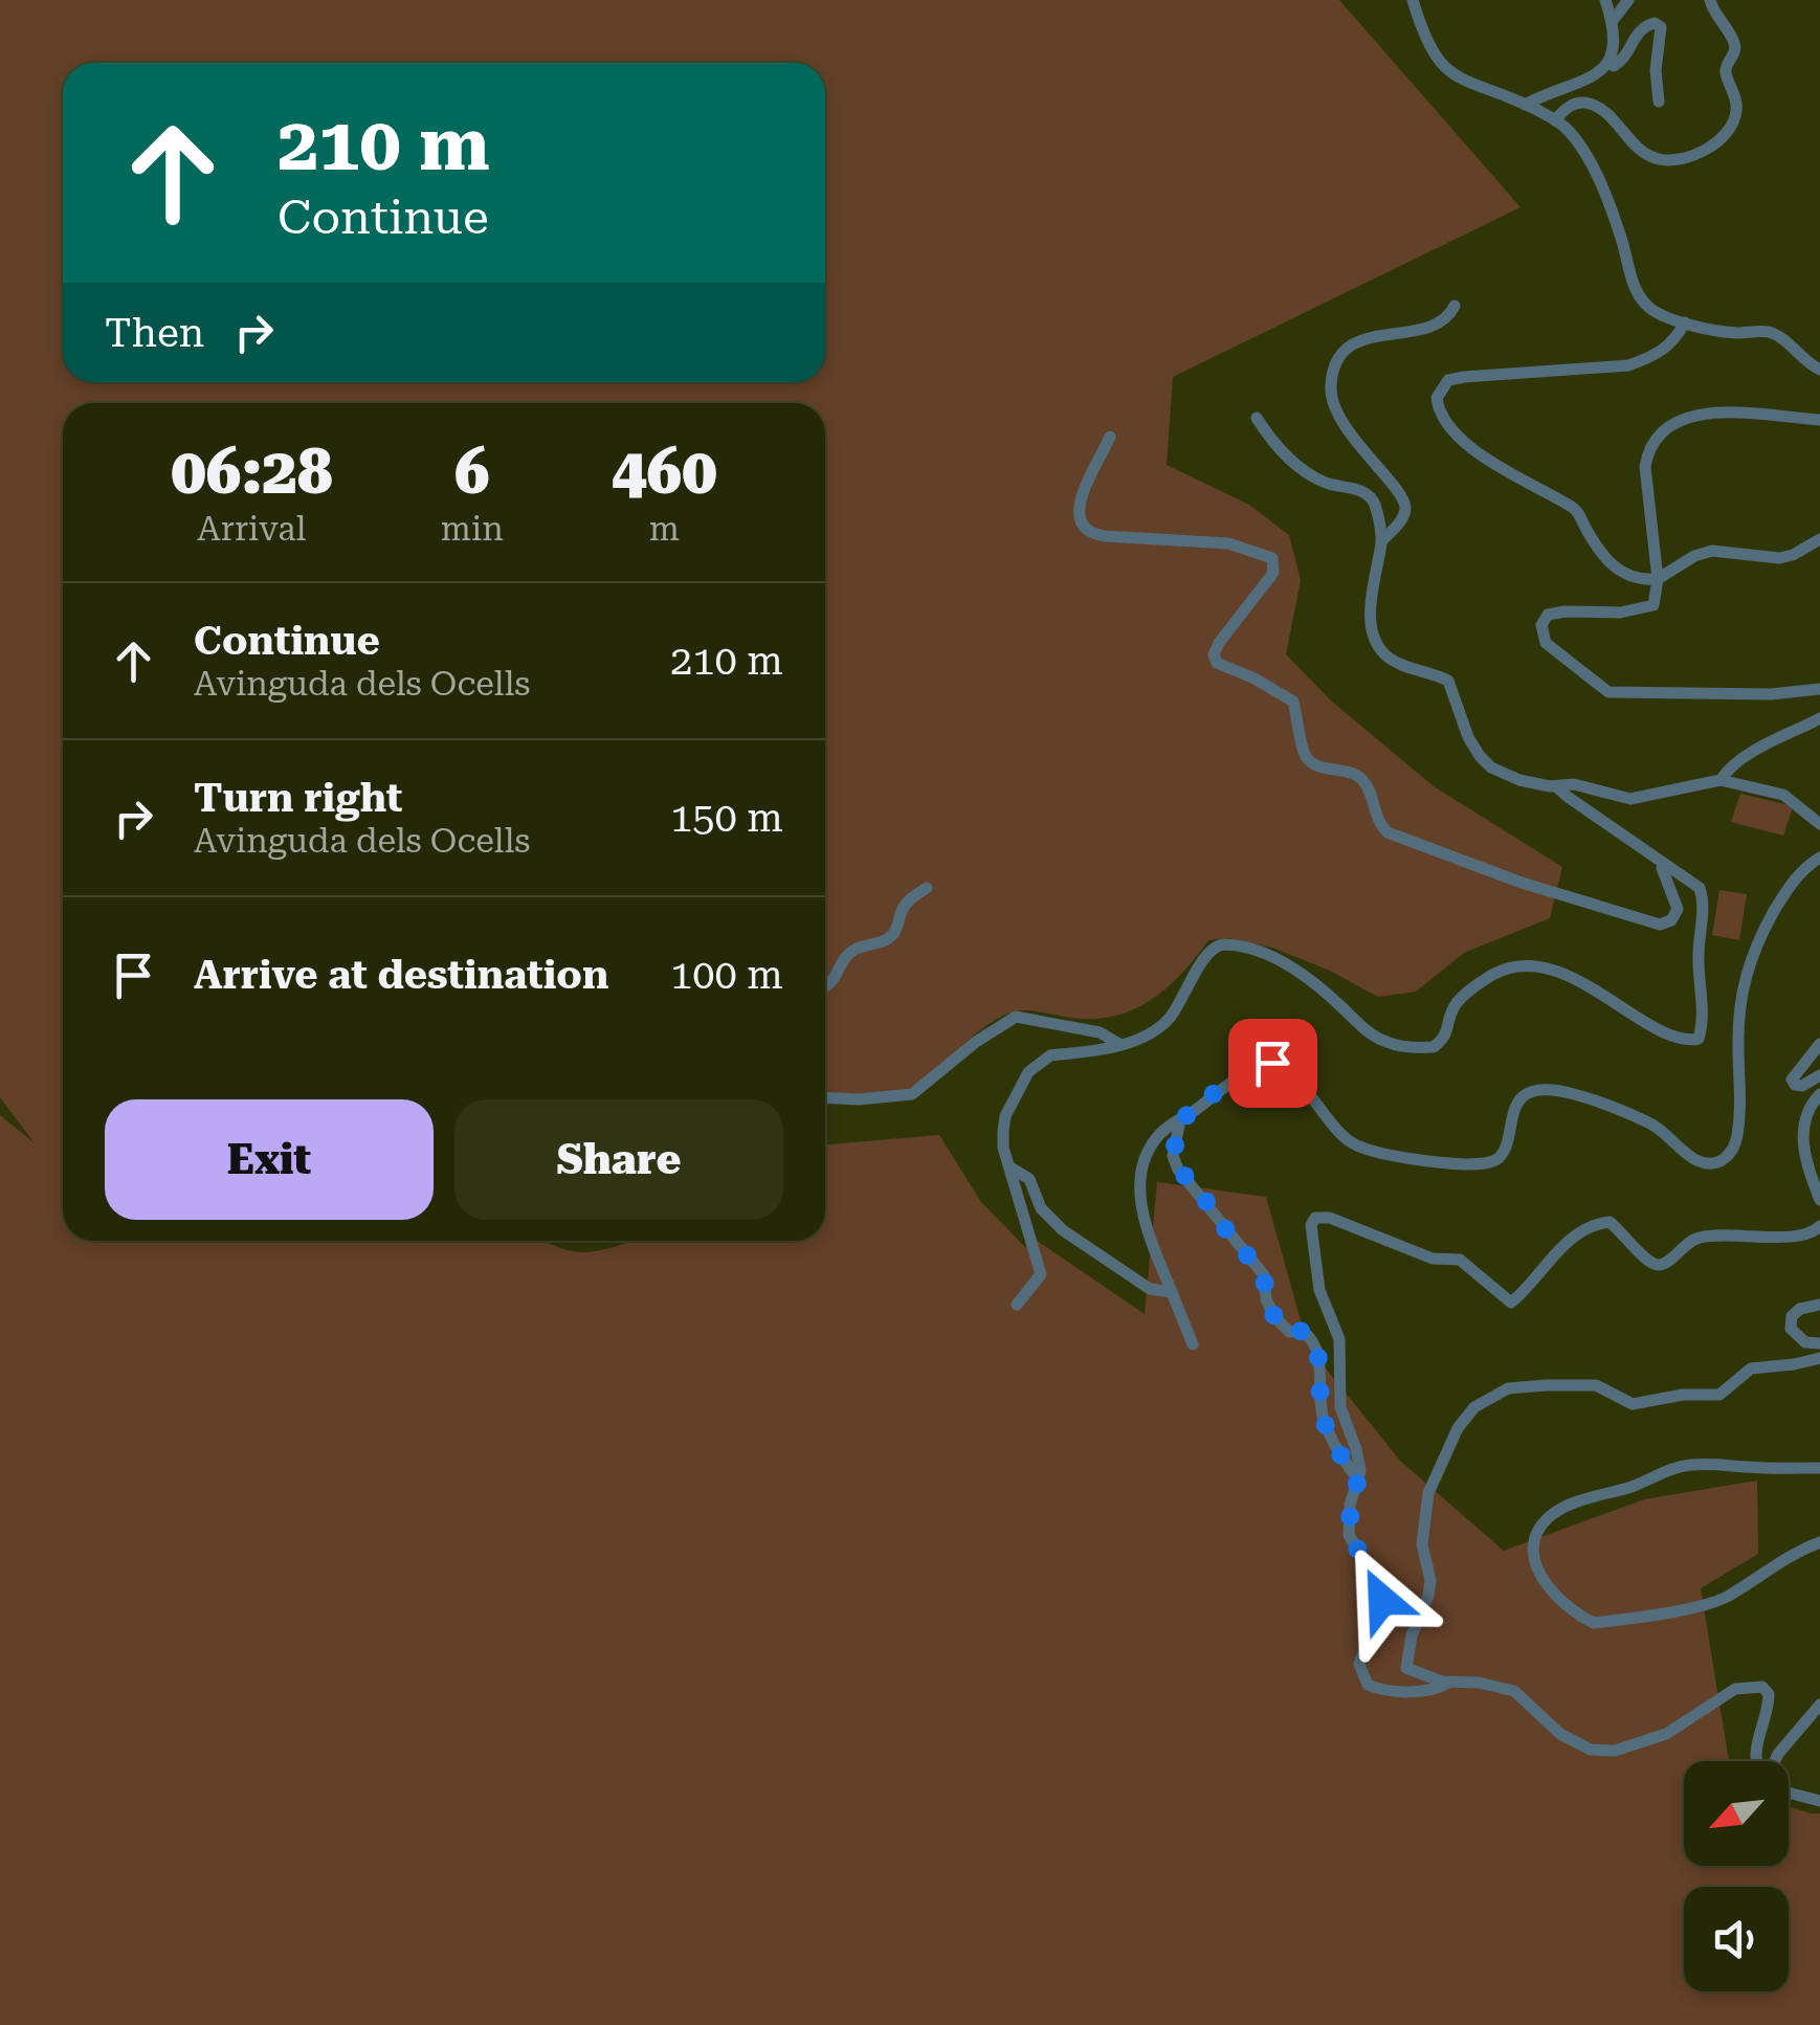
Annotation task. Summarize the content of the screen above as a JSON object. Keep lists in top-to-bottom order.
{
  "north": "bottom left",
  "page": {
    "turn": ["210 m", "Continue"],
    "then": "Then",
    "eta": [
      "06:28",
      "Arrival",
      "6",
      "min",
      "460",
      "m"
    ],
    "list": [
      {
        "name": "Continue",
        "note": "Avinguda dels Ocells",
        "value": "210 m"
      },
      {
        "name": "Turn right",
        "note": "Avinguda dels Ocells",
        "value": "150 m"
      },
      {
        "name": "Arrive at destination",
        "value": "100 m"
      }
    ],
    "buttons": ["Exit", "Share"]
  }
}
